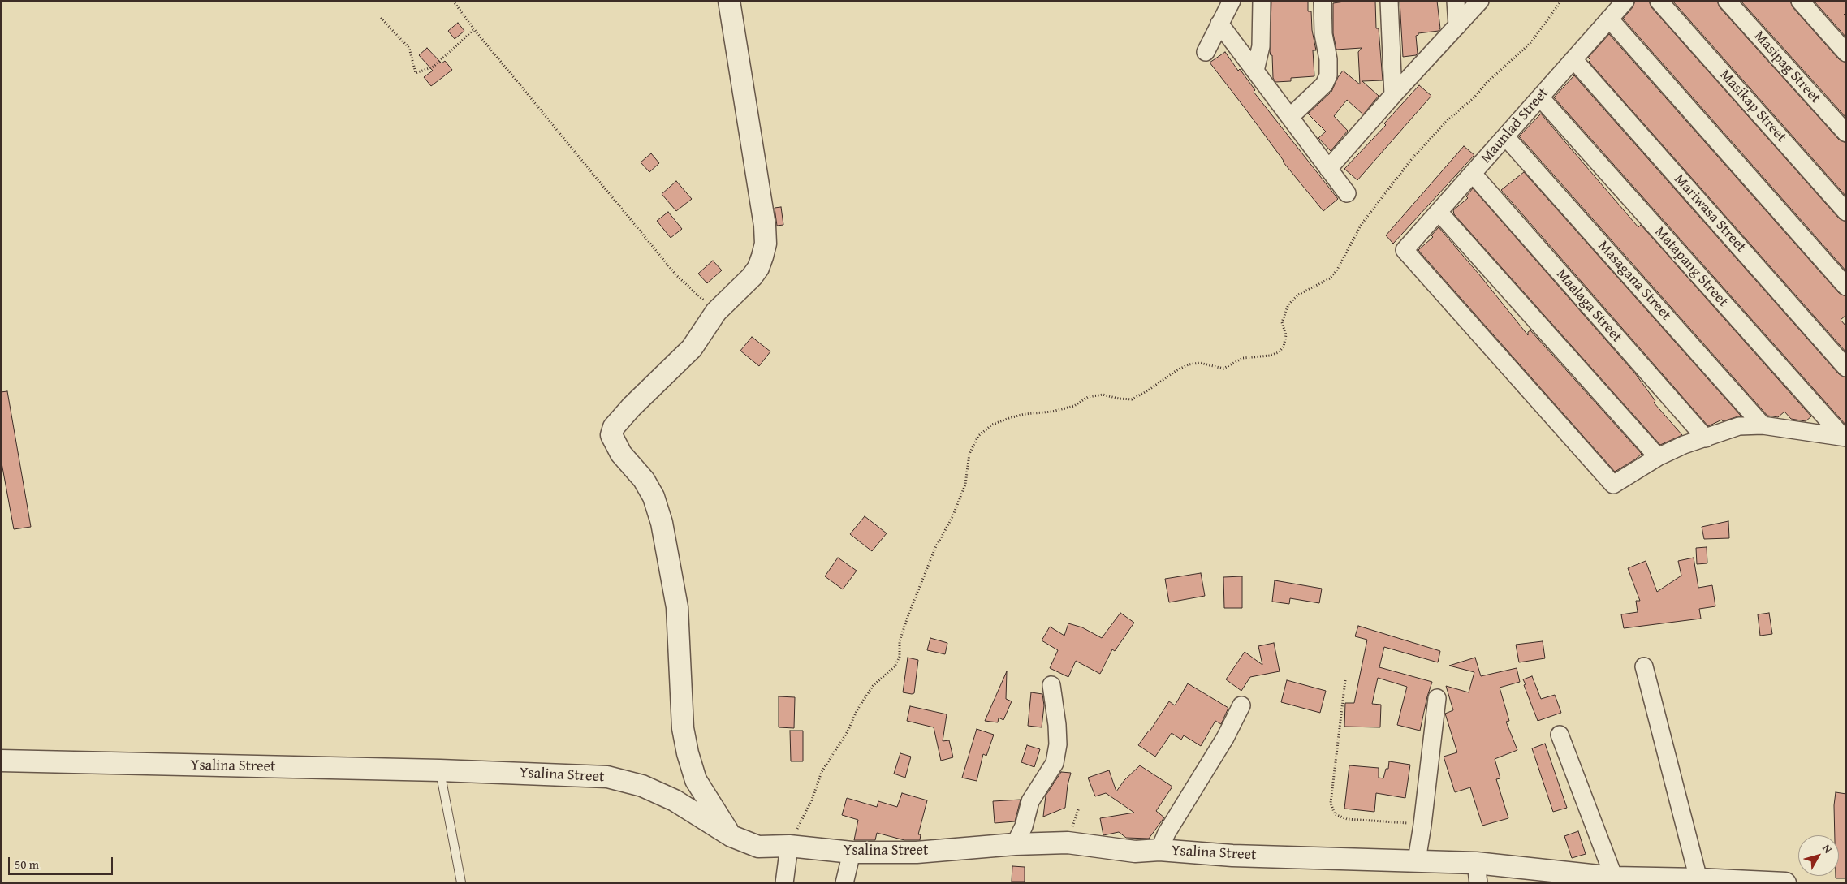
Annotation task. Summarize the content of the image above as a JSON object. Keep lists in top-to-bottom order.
{
  "streets": {
    "street": [
      "Masipag Street",
      "Masikap Street",
      "Maunlad Street",
      "Mariwasa Street",
      "Matapang Street",
      "Masagana Street",
      "Maalaga Street",
      "Ysalina Street"
    ]
  },
  "crossings": [
    ["Maunlad Street", "Mariwasa Street"],
    ["Maunlad Street", "Matapang Street"],
    ["Maunlad Street", "Masagana Street"],
    ["Maunlad Street", "Maalaga Street"]
  ],
  "scale_bar": "50 m",
  "north": "top right"
}
